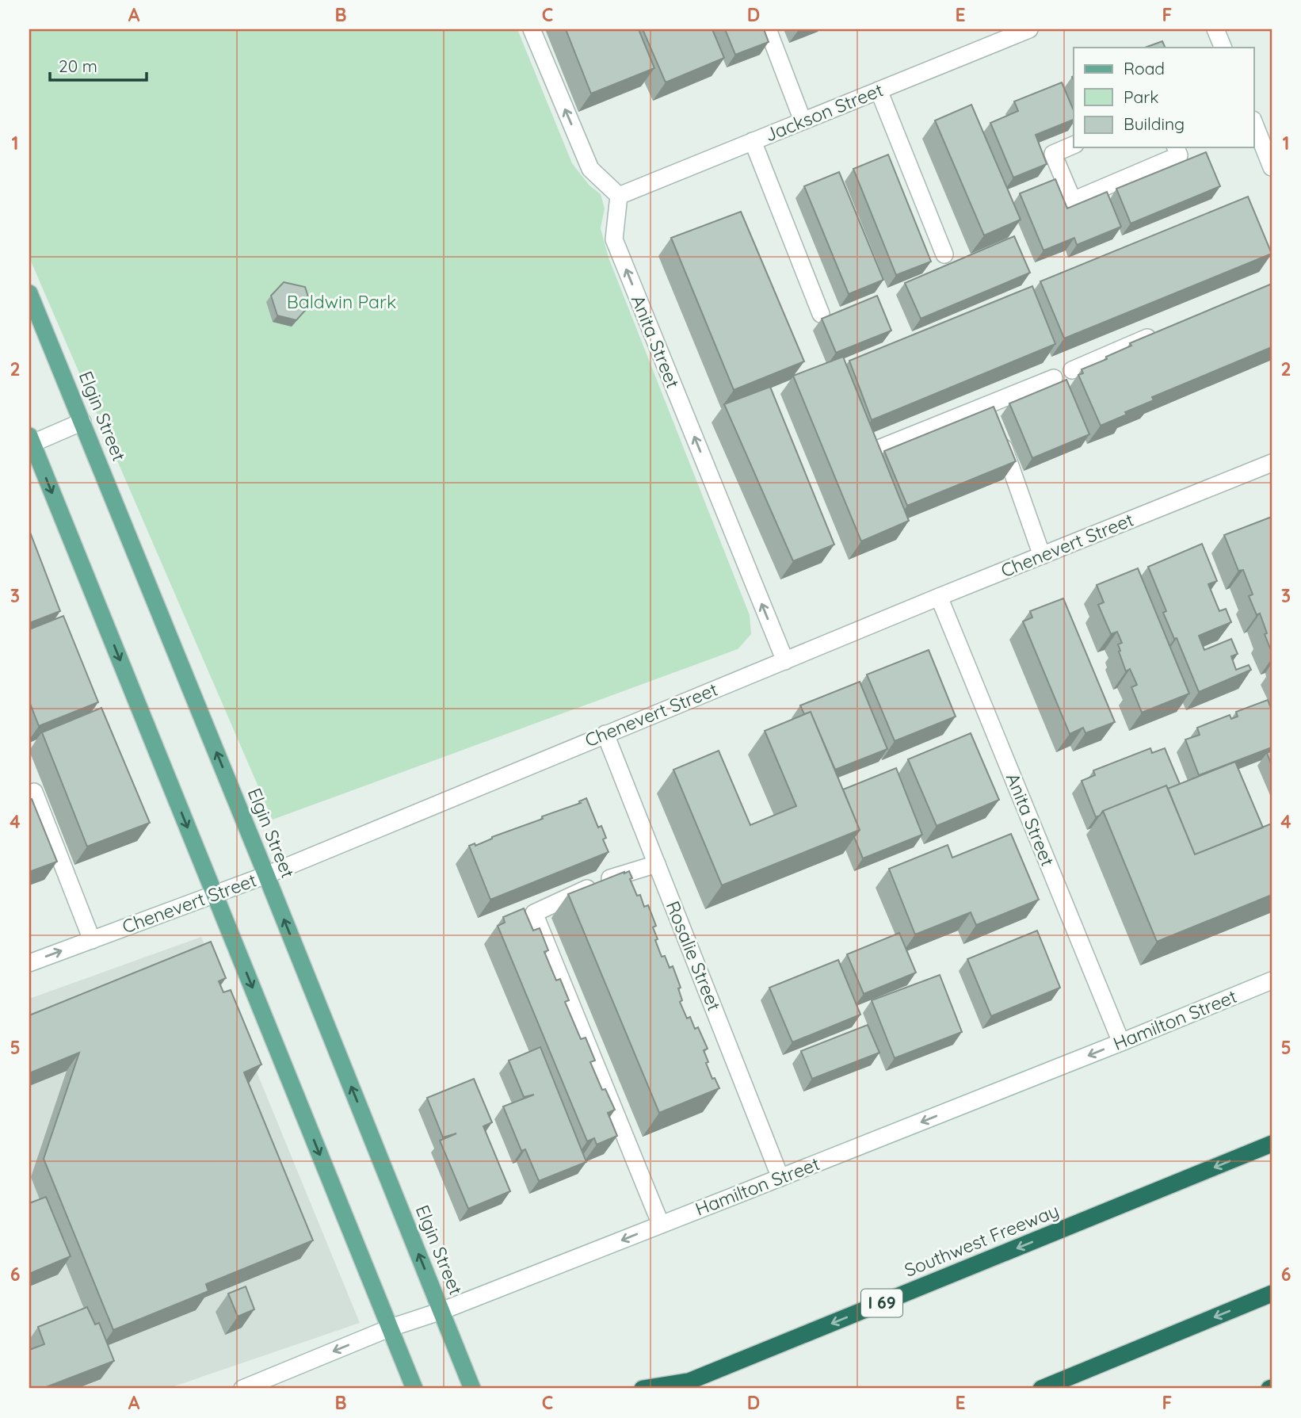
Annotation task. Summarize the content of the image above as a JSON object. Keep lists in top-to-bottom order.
{
  "streets": {
    "highway": ["Southwest Freeway", "I 69"],
    "main road": ["Elgin Street"],
    "street": [
      "Jackson Street",
      "Anita Street",
      "Chenevert Street",
      "Rosalie Street",
      "Hamilton Street"
    ]
  },
  "crossings": [
    ["Jackson Street", "Anita Street"],
    ["Anita Street", "Chenevert Street"],
    ["Anita Street", "Hamilton Street"],
    ["Elgin Street", "Chenevert Street"],
    ["Elgin Street", "Hamilton Street"],
    ["Chenevert Street", "Rosalie Street"],
    ["Rosalie Street", "Hamilton Street"]
  ],
  "one_way": ["Anita Street", "Hamilton Street"],
  "parks": ["Baldwin Park"],
  "legend": ["Road", "Park", "Building"],
  "scale_bar": "20 m",
  "grid": {
    "columns": [
      "A",
      "B",
      "C",
      "D",
      "E",
      "F"
    ],
    "rows": [
      "1",
      "2",
      "3",
      "4",
      "5",
      "6"
    ]
  }
}
